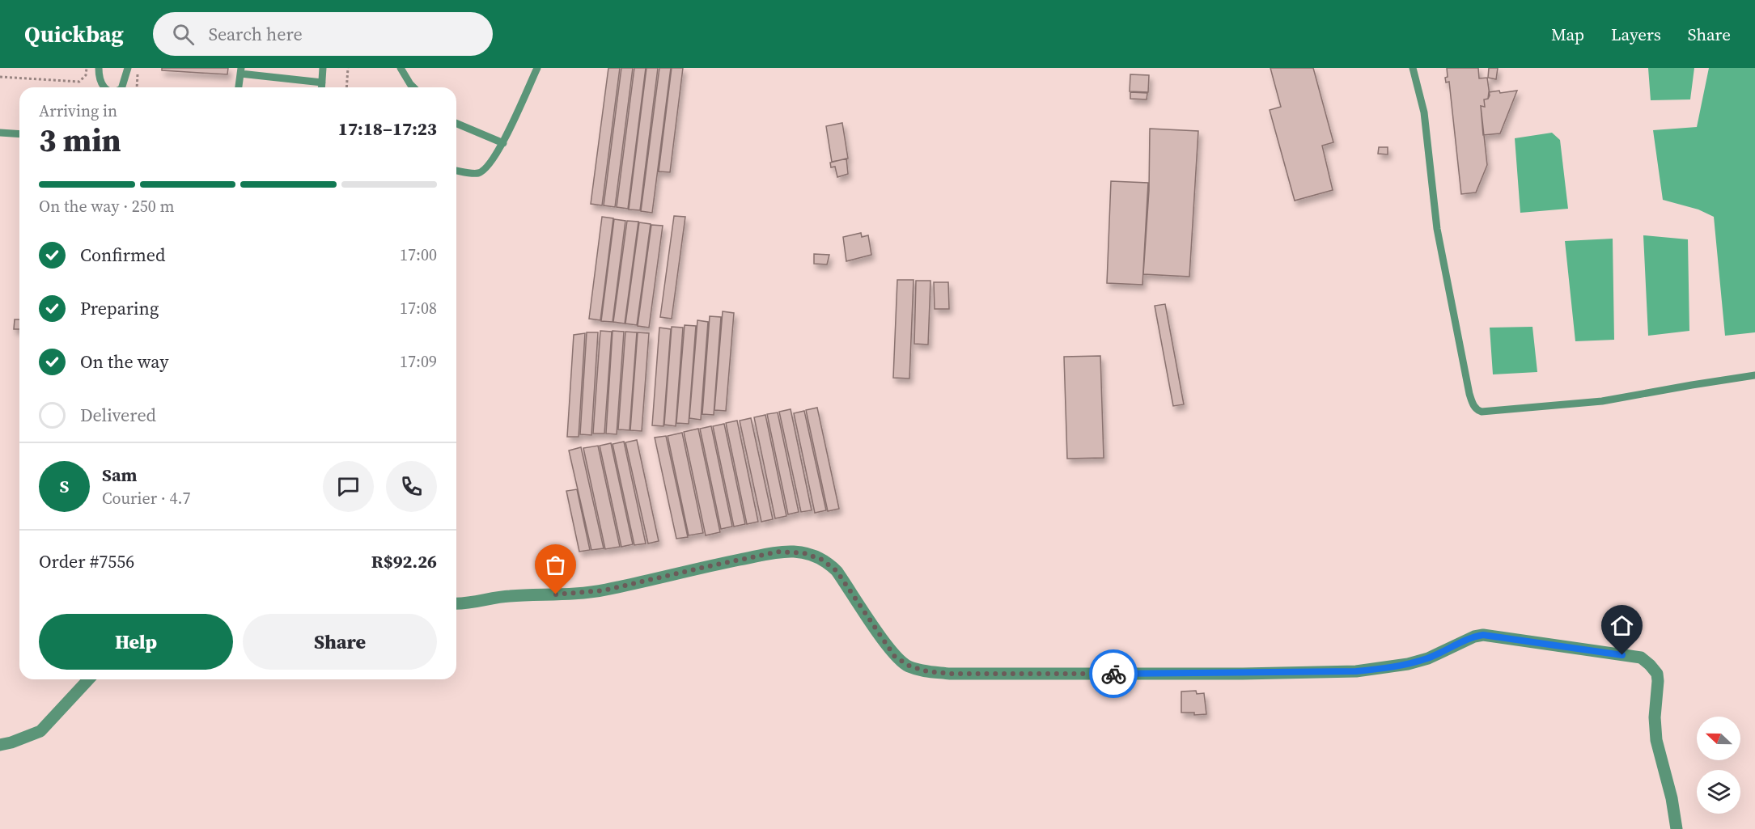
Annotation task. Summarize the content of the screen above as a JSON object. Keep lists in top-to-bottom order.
{
  "north": "left",
  "page": {
    "header": "Quickbag",
    "search": "Search here",
    "nav": ["Map", "Layers", "Share"],
    "heading": ["3 min", "Arriving in", "17:18–17:23"],
    "panel": [
      "Sam",
      "Courier · 4.7",
      "Order #7556",
      "R$92.26"
    ],
    "bar": "On the way · 250 m",
    "list": [
      ["Confirmed", "17:00"],
      ["Preparing", "17:08"],
      ["On the way", "17:09"],
      "Delivered"
    ],
    "round": "S",
    "buttons": ["Help", "Share"]
  }
}
